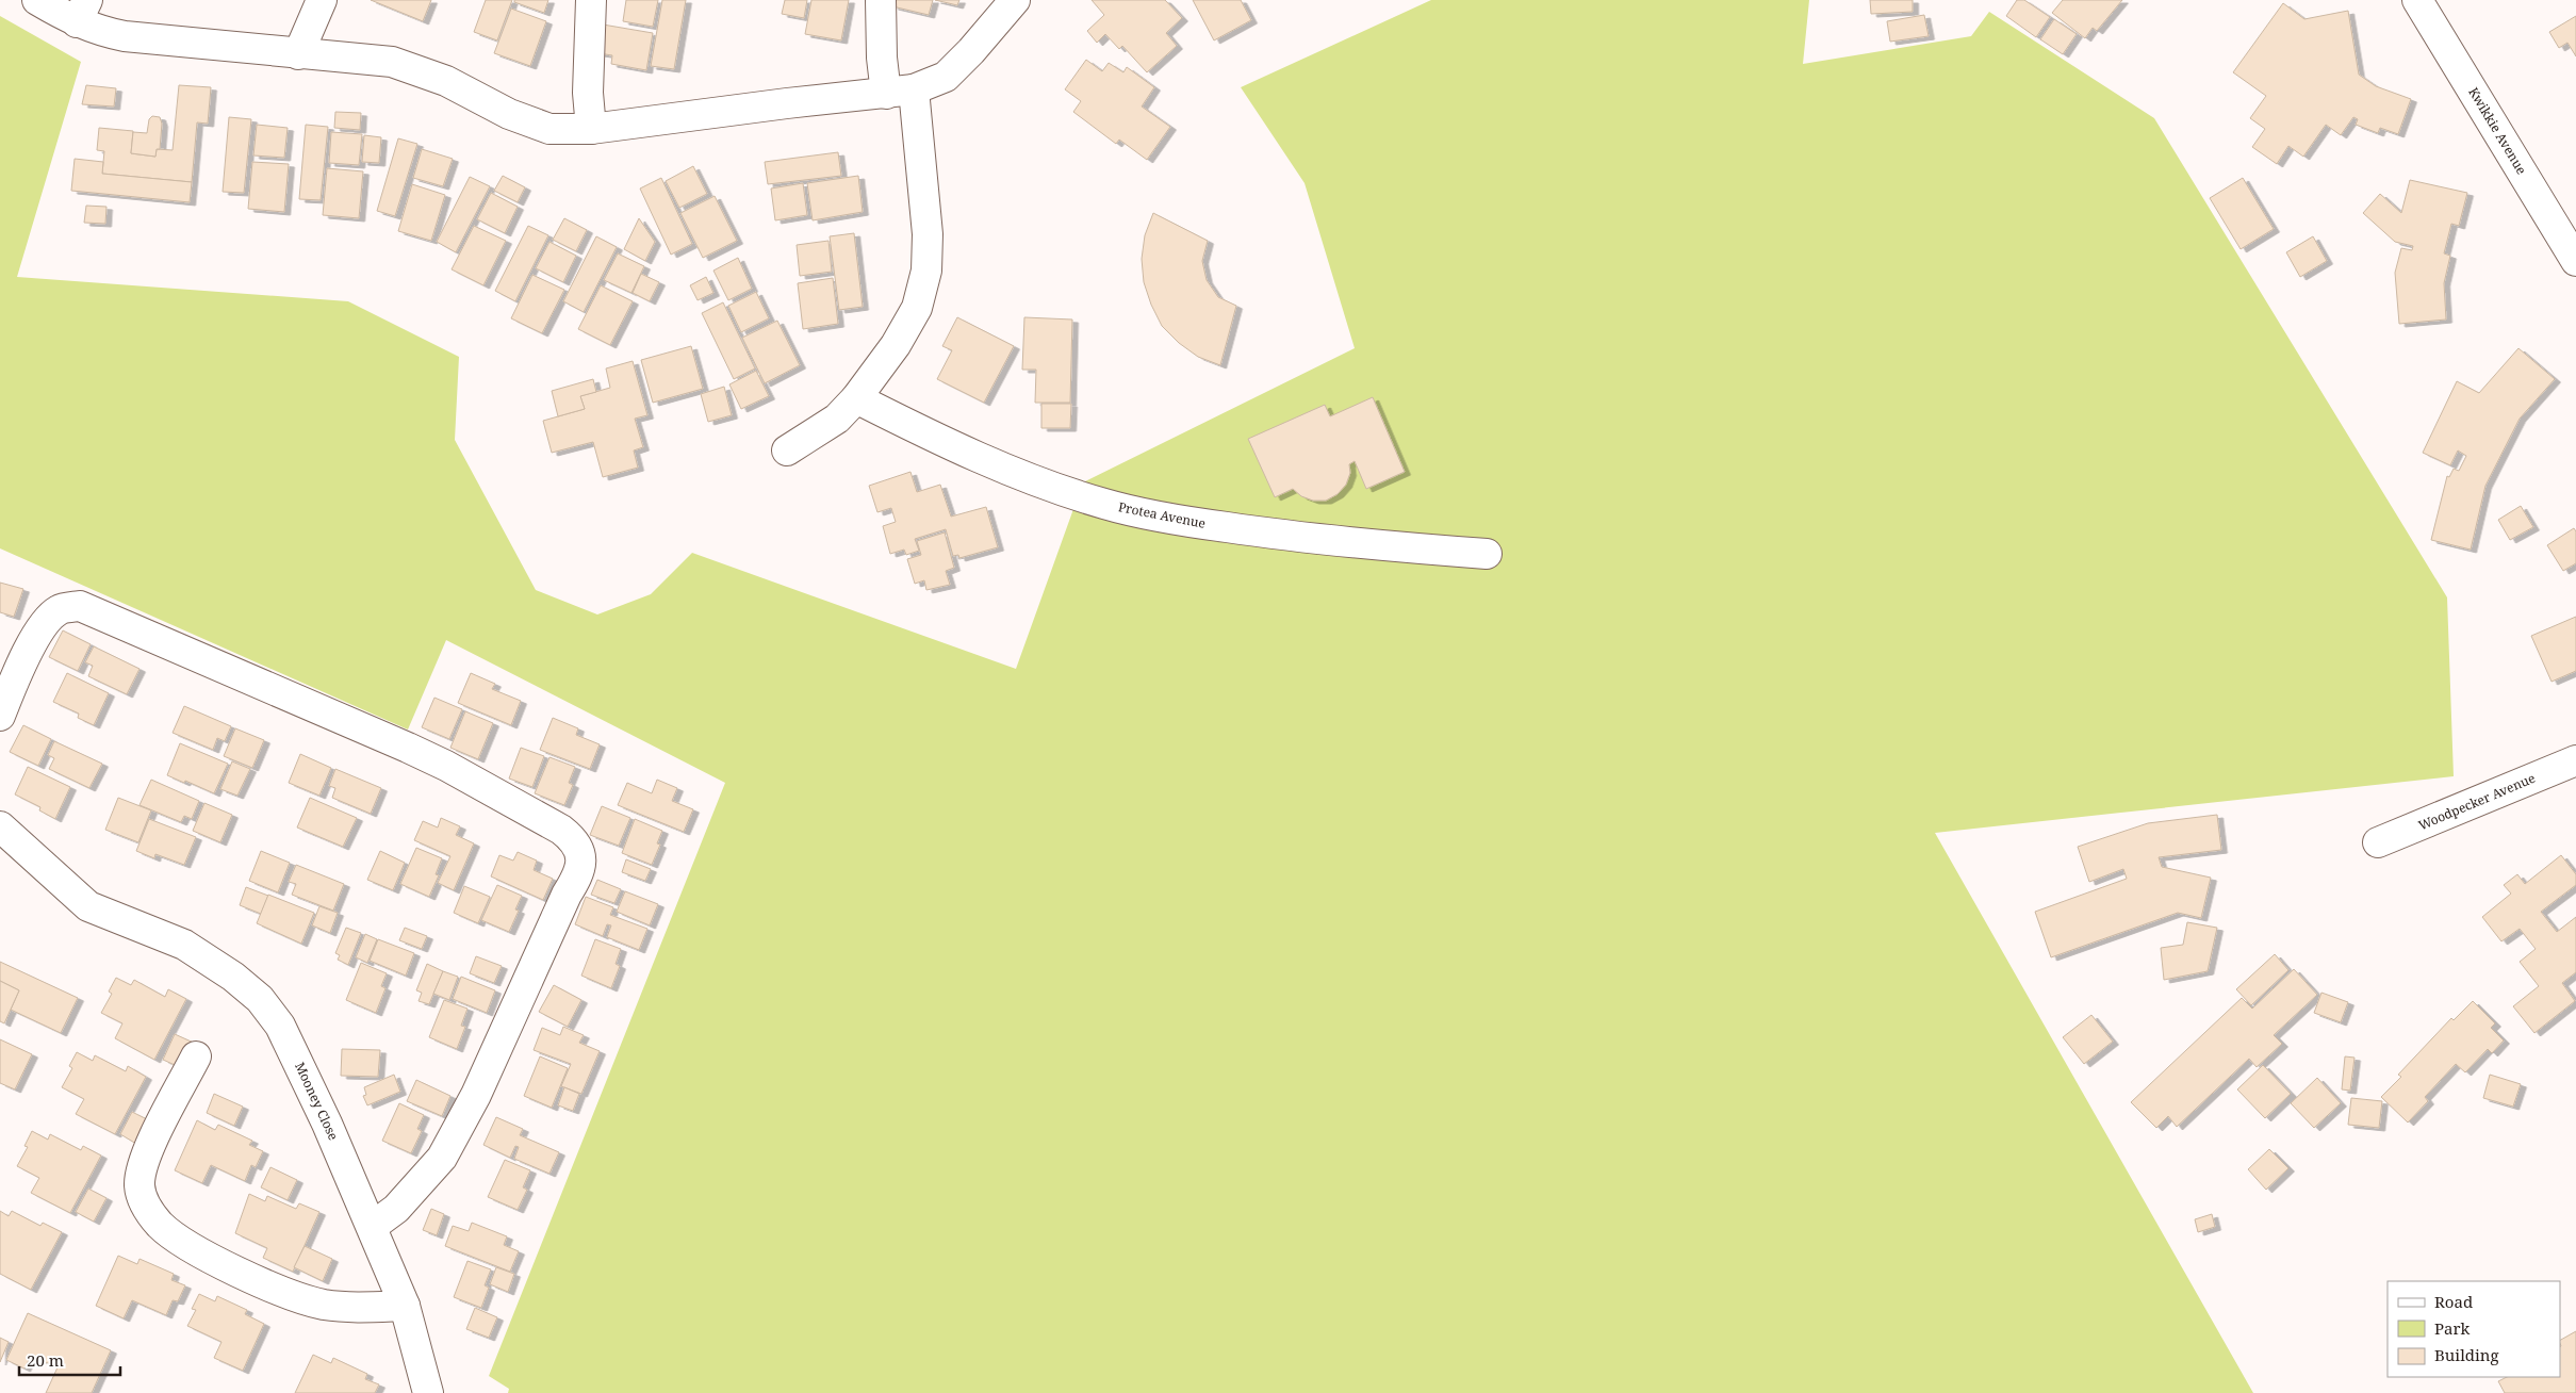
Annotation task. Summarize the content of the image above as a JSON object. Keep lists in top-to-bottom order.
{
  "streets": {
    "street": [
      "Kwikkie Avenue",
      "Protea Avenue",
      "Woodpecker Avenue",
      "Mooney Close"
    ]
  },
  "legend": ["Road", "Park", "Building"],
  "scale_bar": "20 m"
}
